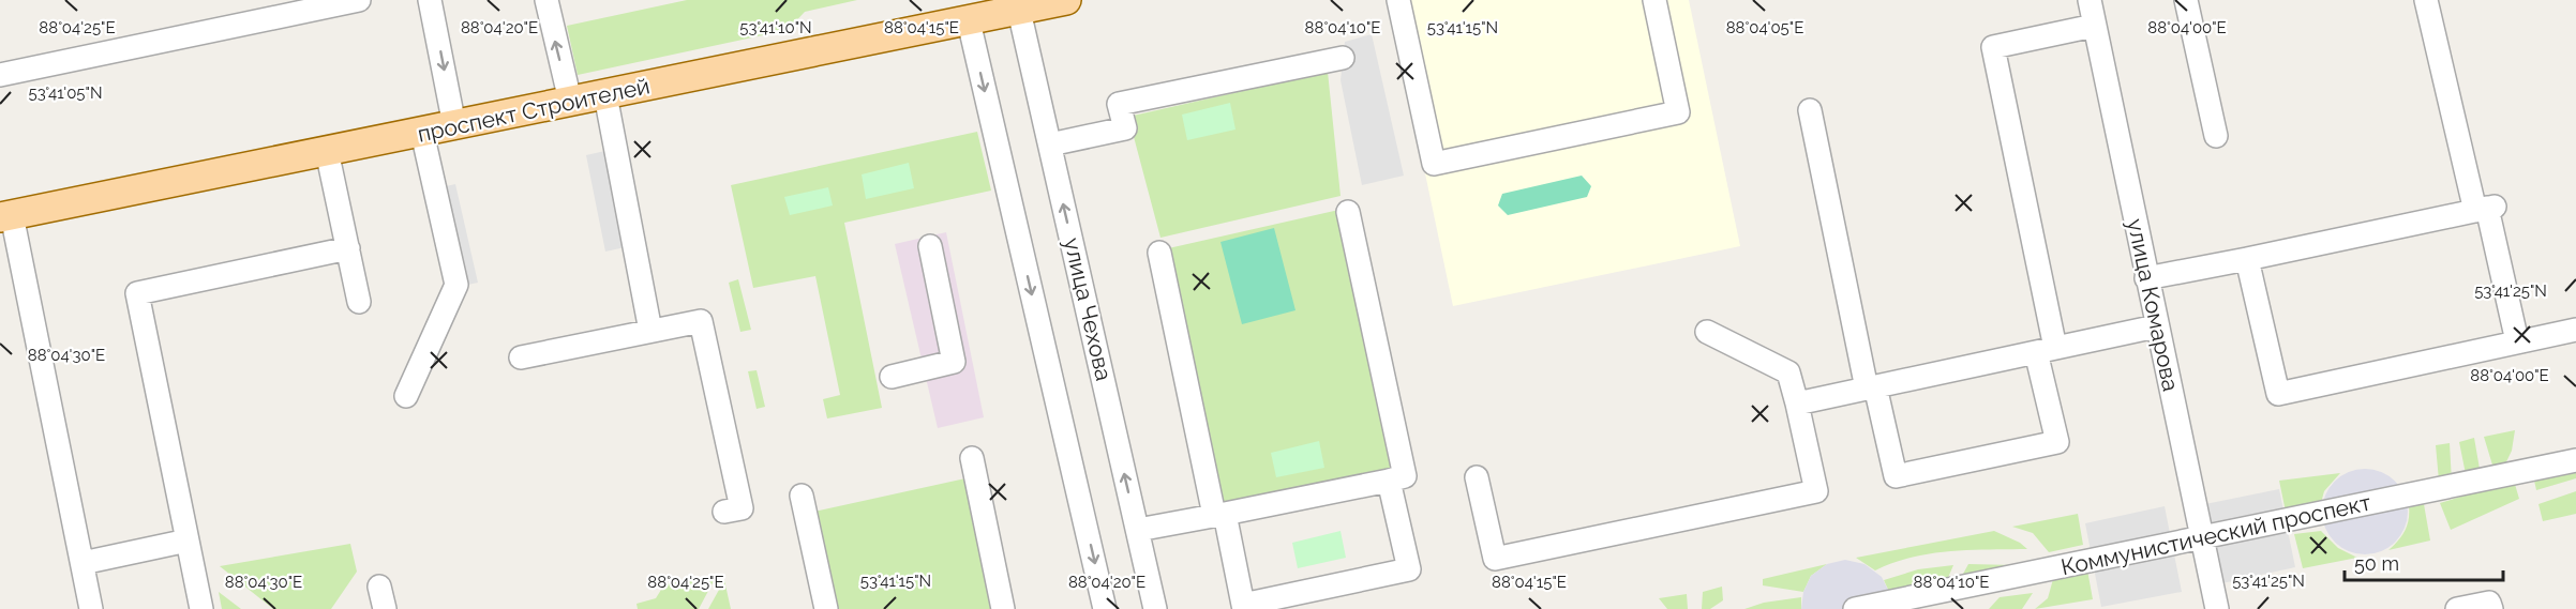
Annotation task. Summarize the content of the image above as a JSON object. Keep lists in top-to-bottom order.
{
  "streets": {
    "main road": ["проспект Строителей"],
    "street": ["улица Комарова", "улица Чехова", "Коммунистический проспект"]
  },
  "crossings": [
    ["проспект Строителей", "улица Чехова"],
    ["улица Комарова", "Коммунистический проспект"]
  ],
  "scale_bar": "50 m",
  "coordinates": [
    "88°04'20\"E",
    "88°04'00\"E",
    "88°04'25\"E",
    "88°04'15\"E",
    "88°04'10\"E",
    "88°04'05\"E",
    "53°41'10\"N",
    "53°41'15\"N",
    "53°41'05\"N",
    "53°41'25\"N",
    "88°04'30\"E"
  ]
}
